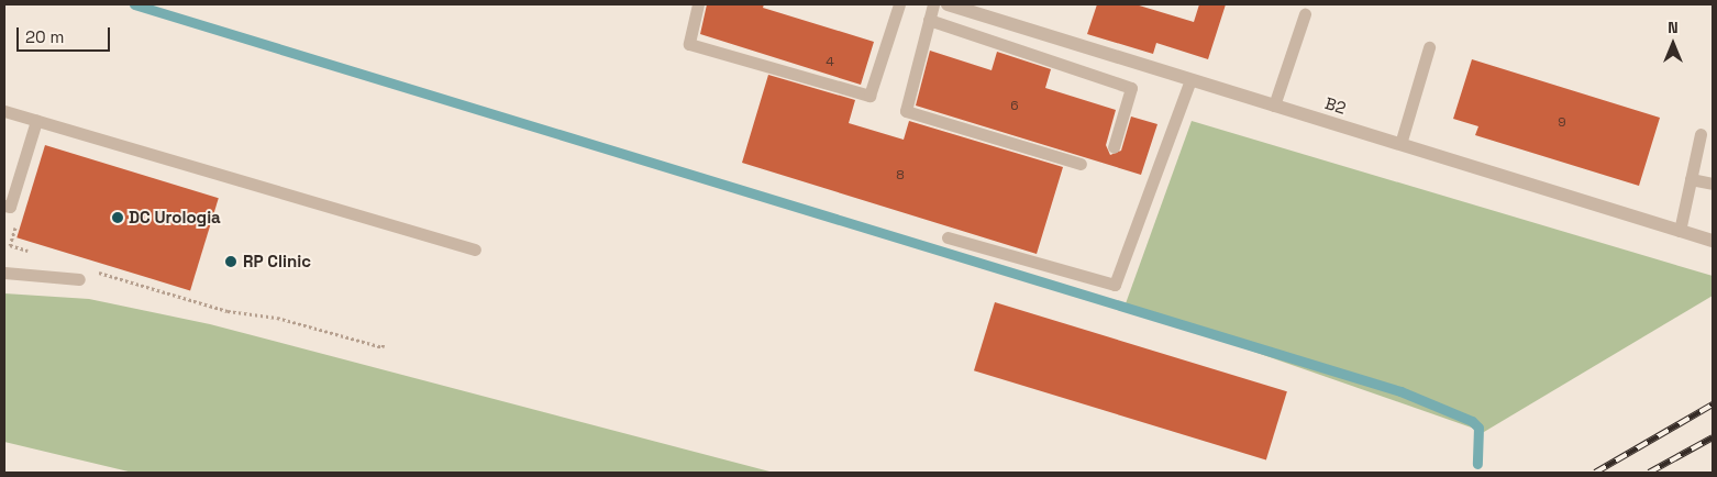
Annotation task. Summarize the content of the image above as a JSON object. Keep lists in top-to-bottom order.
{
  "streets": {
    "street": ["B2"]
  },
  "places": ["DC Urologia", "RP Clinic"],
  "house_numbers": [
    "4",
    "6",
    "9",
    "8"
  ],
  "scale_bar": "20 m",
  "north": "top"
}
